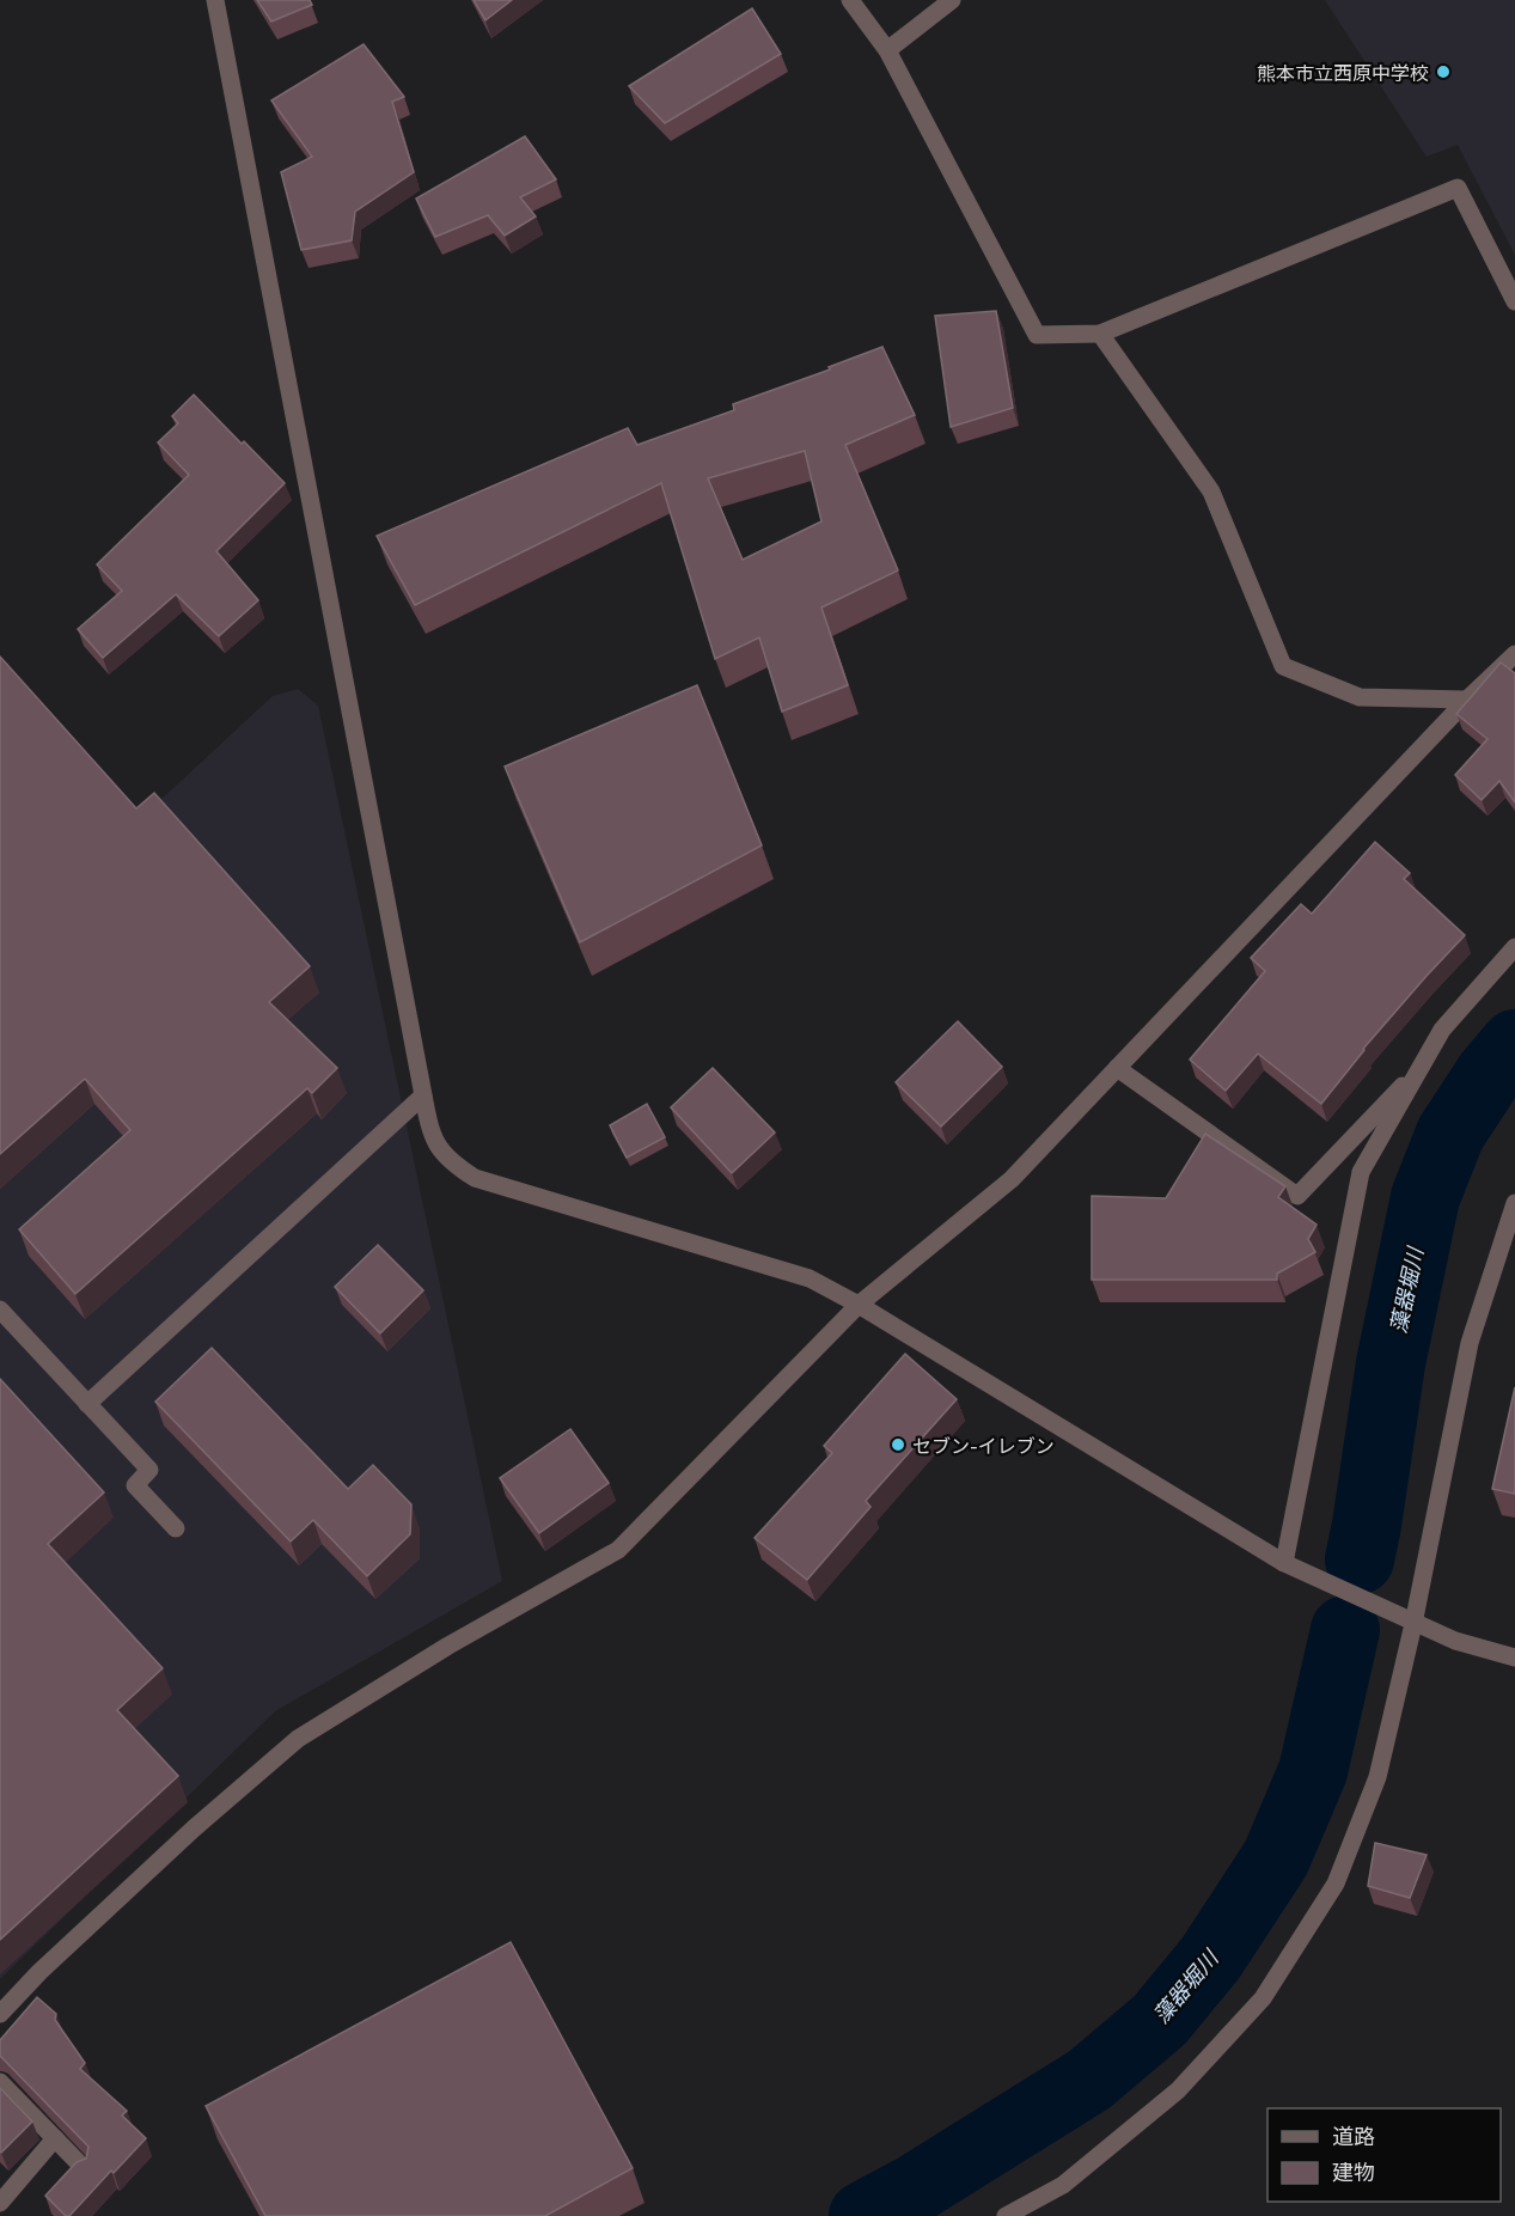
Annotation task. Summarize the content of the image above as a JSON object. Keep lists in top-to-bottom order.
{
  "water": ["藻器堀川"],
  "places": ["熊本市立西原中学校", "セブン-イレブン"],
  "legend": ["道路", "建物"]
}
